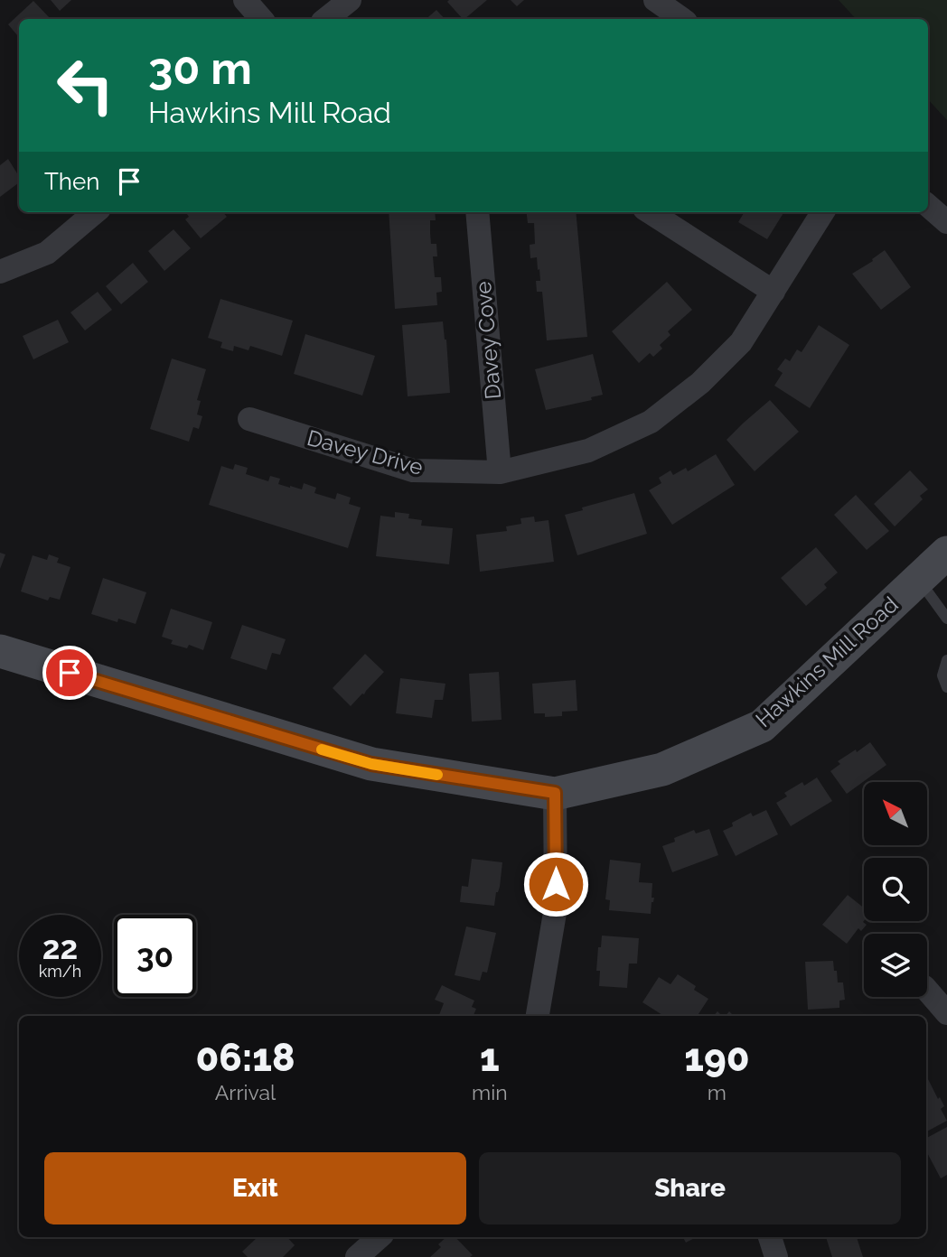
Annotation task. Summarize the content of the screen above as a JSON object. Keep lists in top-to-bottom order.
{
  "streets": {
    "street": ["Davey Cove", "Davey Drive", "Hawkins Mill Road"]
  },
  "crossings": [
    ["Davey Cove", "Davey Drive"]
  ],
  "north": "top left",
  "page": {
    "turn": ["30 m", "Hawkins Mill Road"],
    "then": "Then",
    "speed": "22 km/h",
    "limit": "30",
    "eta": [
      "06:18",
      "Arrival",
      "1",
      "min",
      "190",
      "m"
    ],
    "buttons": ["Exit", "Share"]
  }
}
